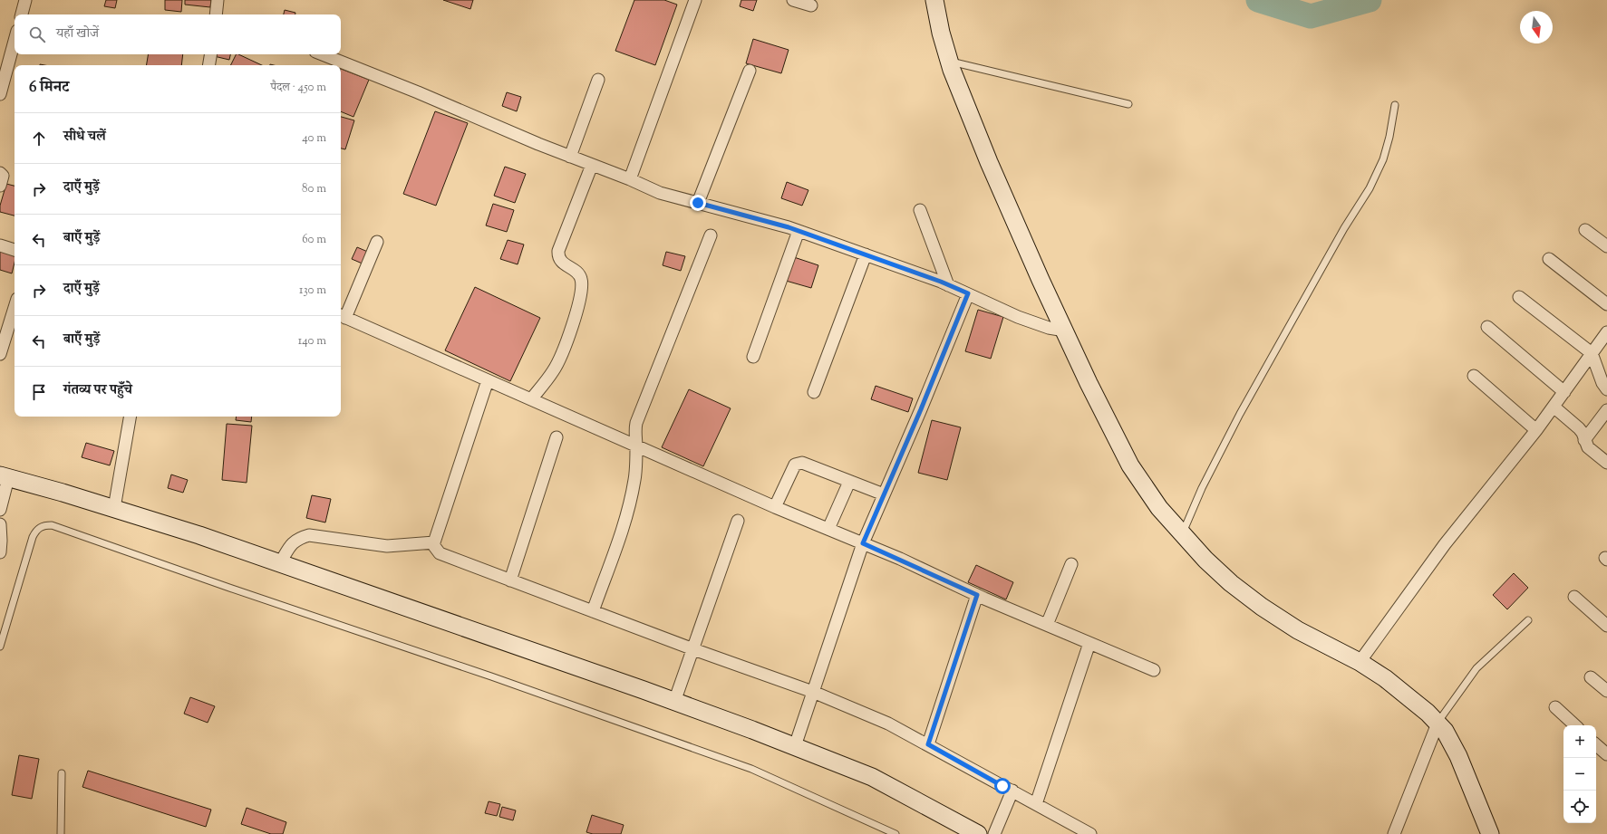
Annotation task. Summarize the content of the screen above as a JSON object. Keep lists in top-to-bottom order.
{
  "north": "bottom",
  "page": {
    "search": "यहाँ खोजें",
    "heading": ["6 मिनट", "पैदल · 450 m"],
    "list": [
      ["सीधे चलें", "40 m"],
      ["दाएँ मुड़ें", "80 m"],
      ["बाएँ मुड़ें", "60 m"],
      ["दाएँ मुड़ें", "130 m"],
      ["बाएँ मुड़ें", "140 m"],
      "गंतव्य पर पहुँचे"
    ],
    "map_buttons": ["+", "−"]
  }
}
